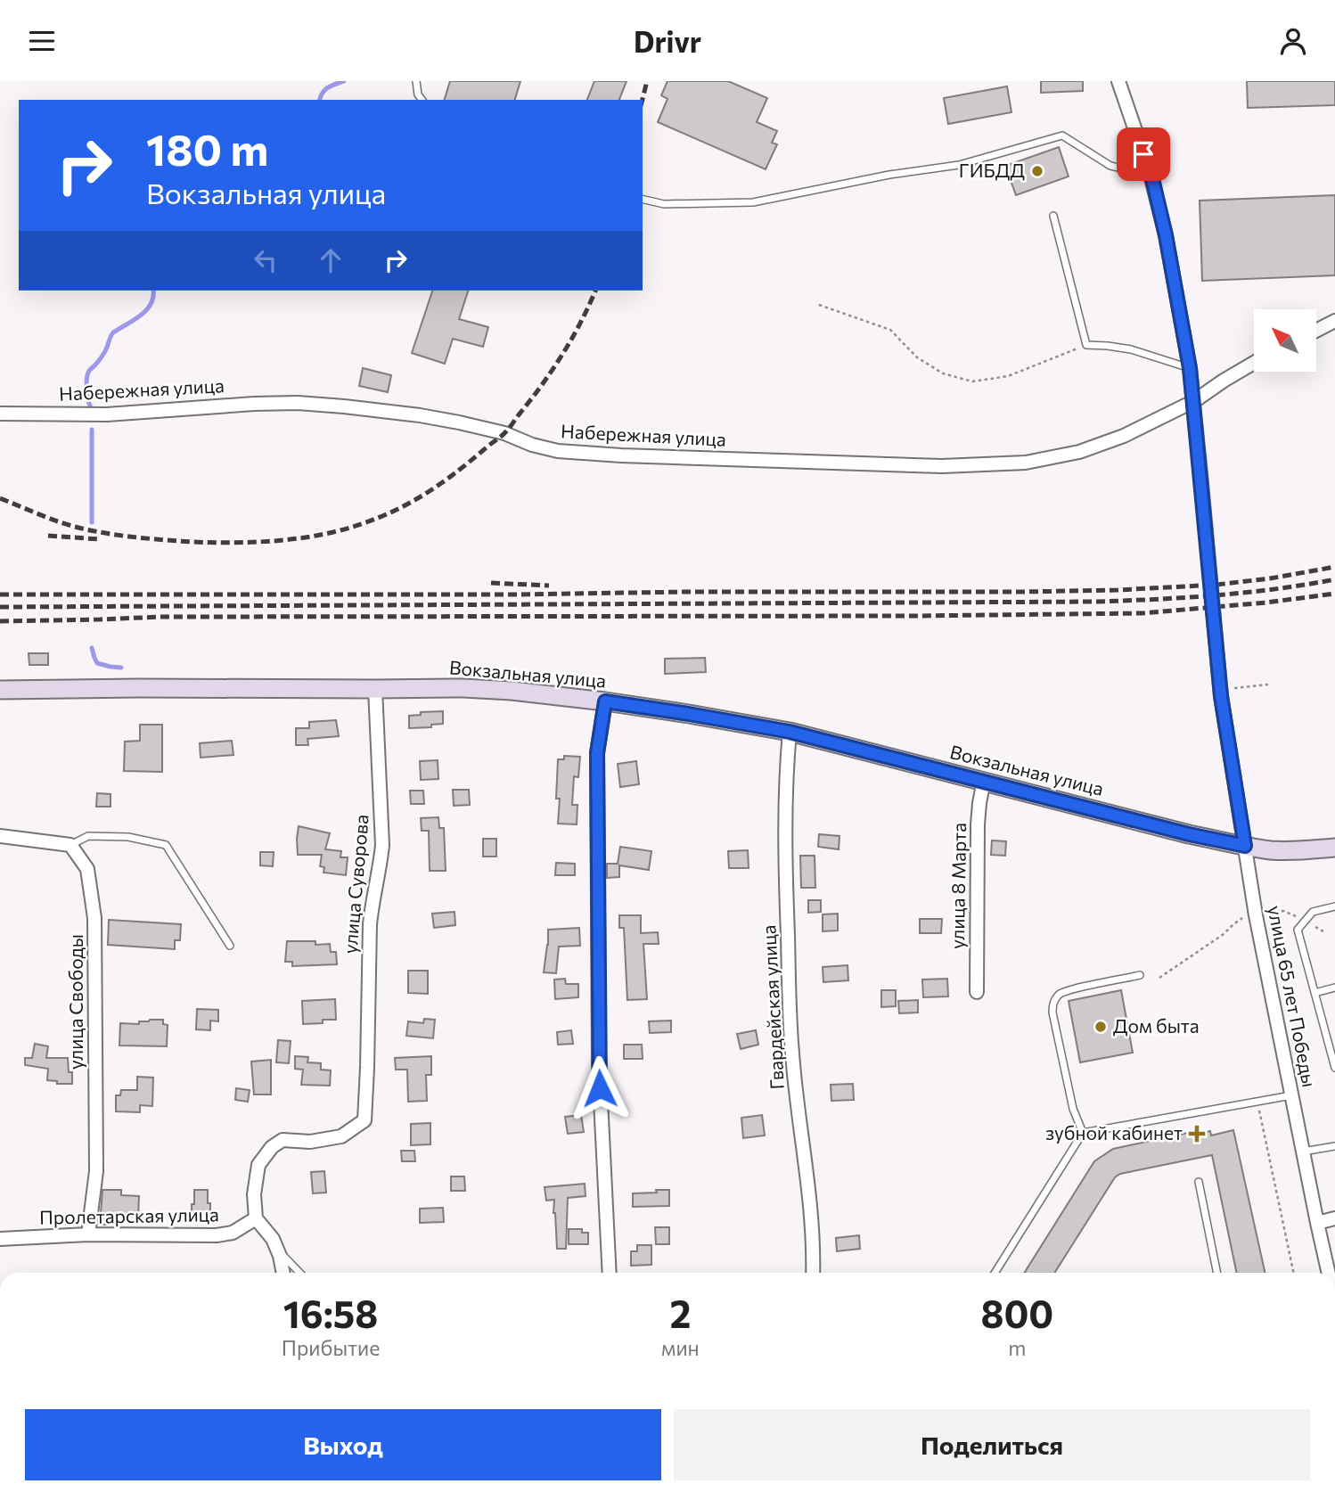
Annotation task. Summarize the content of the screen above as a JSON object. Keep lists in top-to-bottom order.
{
  "streets": {
    "main road": ["Вокзальная улица"],
    "street": [
      "Набережная улица",
      "улица Суворова",
      "улица 8 Марта",
      "улица 65 лет Победы",
      "улица Свободы",
      "Гвардейская улица",
      "Пролетарская улица"
    ]
  },
  "crossings": [
    ["Набережная улица", "улица 65 лет Победы"],
    ["Вокзальная улица", "улица Суворова"],
    ["Вокзальная улица", "улица 8 Марта"],
    ["Вокзальная улица", "улица 65 лет Победы"],
    ["Вокзальная улица", "Гвардейская улица"],
    ["улица Суворова", "Пролетарская улица"],
    ["улица Свободы", "Пролетарская улица"]
  ],
  "places": {
    "other": ["ГИБДД", "Дом быта"],
    "health": ["зубной кабинет"]
  },
  "north": "top left",
  "page": {
    "header": "Drivr",
    "turn": ["180 m", "Вокзальная улица"],
    "eta": [
      "16:58",
      "Прибытие",
      "2",
      "мин",
      "800",
      "m"
    ],
    "buttons": ["Выход", "Поделиться"]
  }
}
